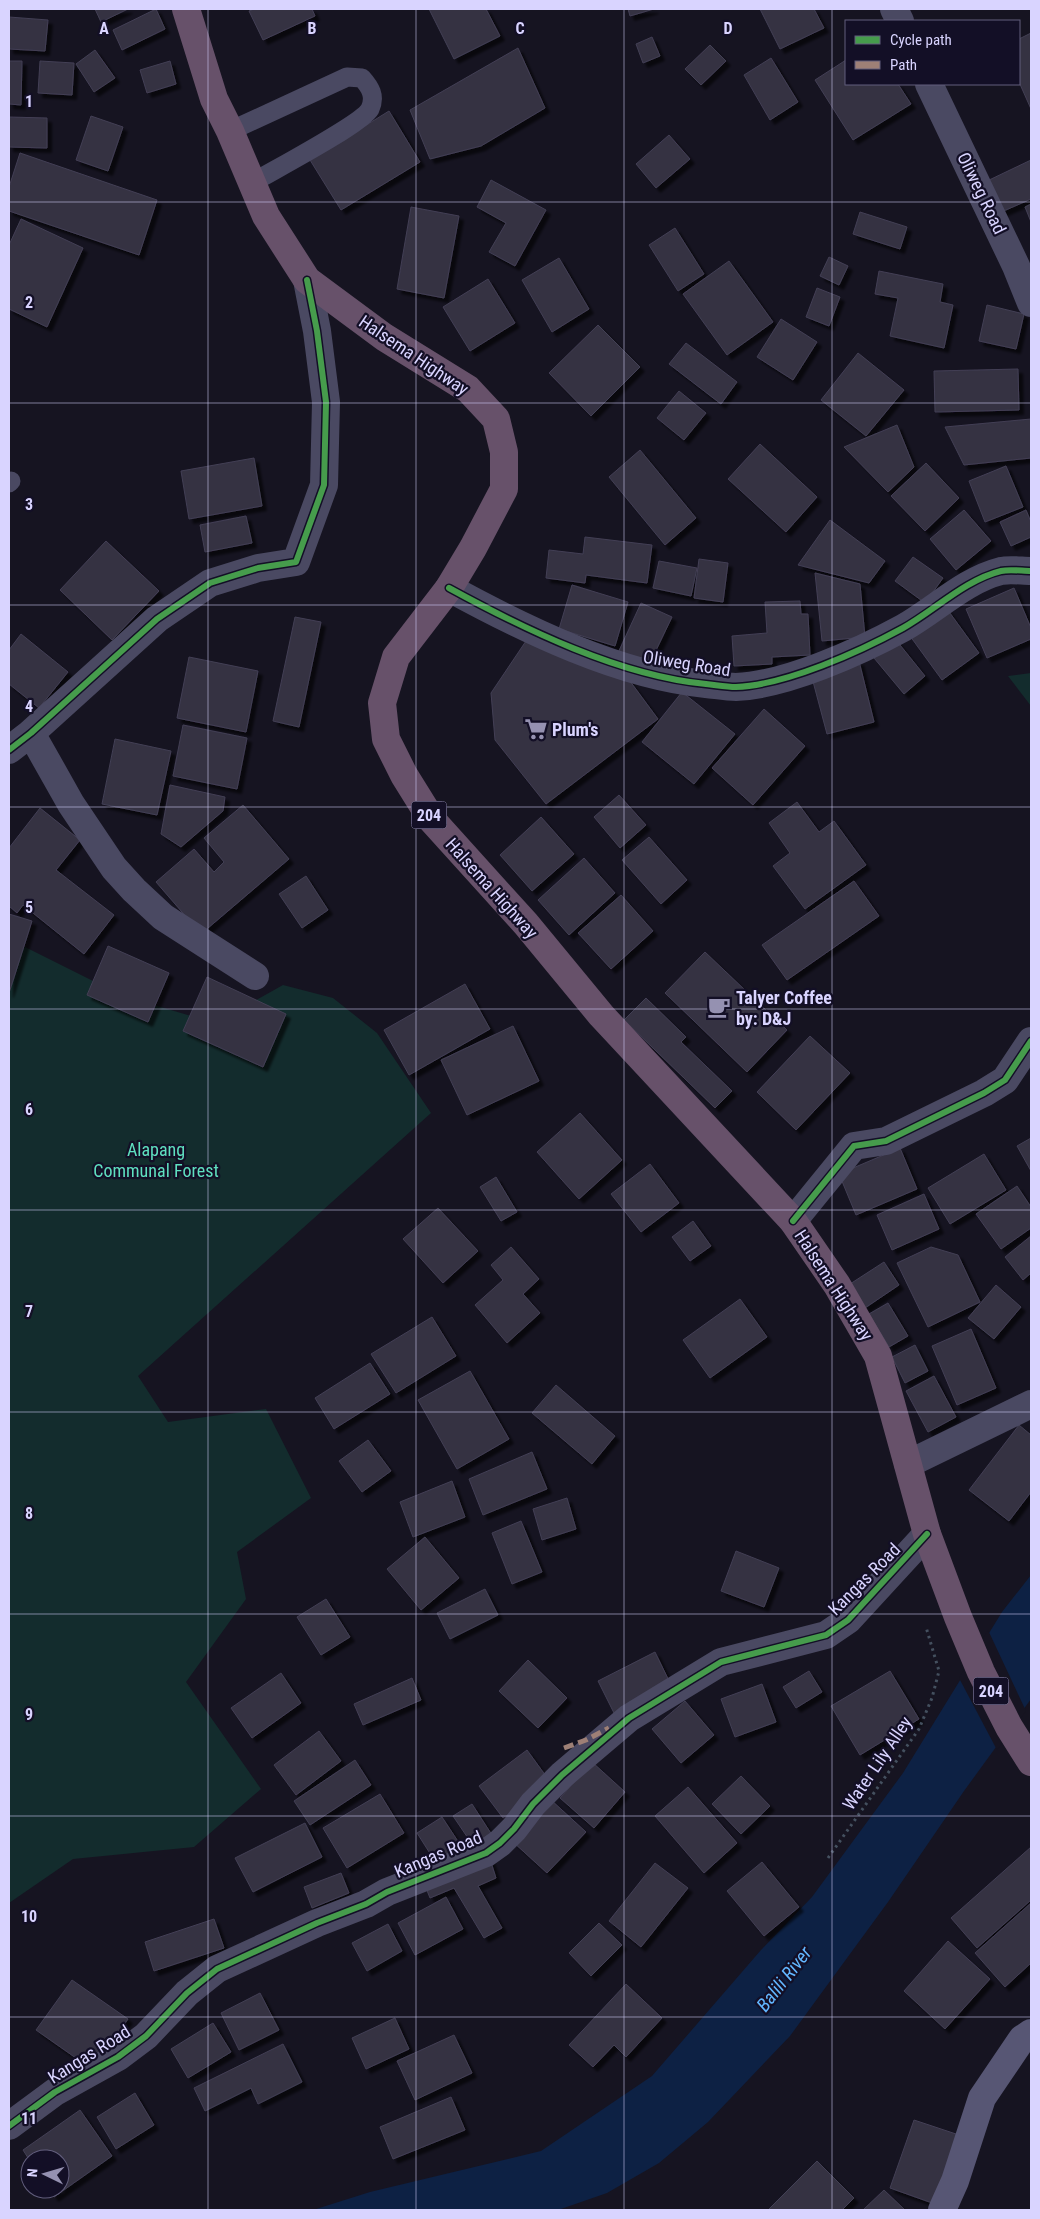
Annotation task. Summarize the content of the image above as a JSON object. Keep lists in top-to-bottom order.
{
  "streets": {
    "highway": ["Halsema Highway", "204"],
    "street": ["Oliweg Road", "Kangas Road"],
    "path": ["Water Lily Alley"]
  },
  "crossings": [
    ["Oliweg Road", "Halsema Highway"],
    ["Halsema Highway", "Kangas Road"]
  ],
  "water": ["Balili River"],
  "parks": ["Alapang Communal Forest"],
  "places": {
    "supermarket": ["Plum's"],
    "cafe": ["Talyer Coffee by: D&J"]
  },
  "legend": ["Cycle path", "Path"],
  "north": "left",
  "grid": {
    "columns": [
      "A",
      "B",
      "C",
      "D"
    ],
    "rows": [
      "1",
      "2",
      "3",
      "4",
      "5",
      "6",
      "7",
      "8",
      "9",
      "10",
      "11"
    ]
  }
}
